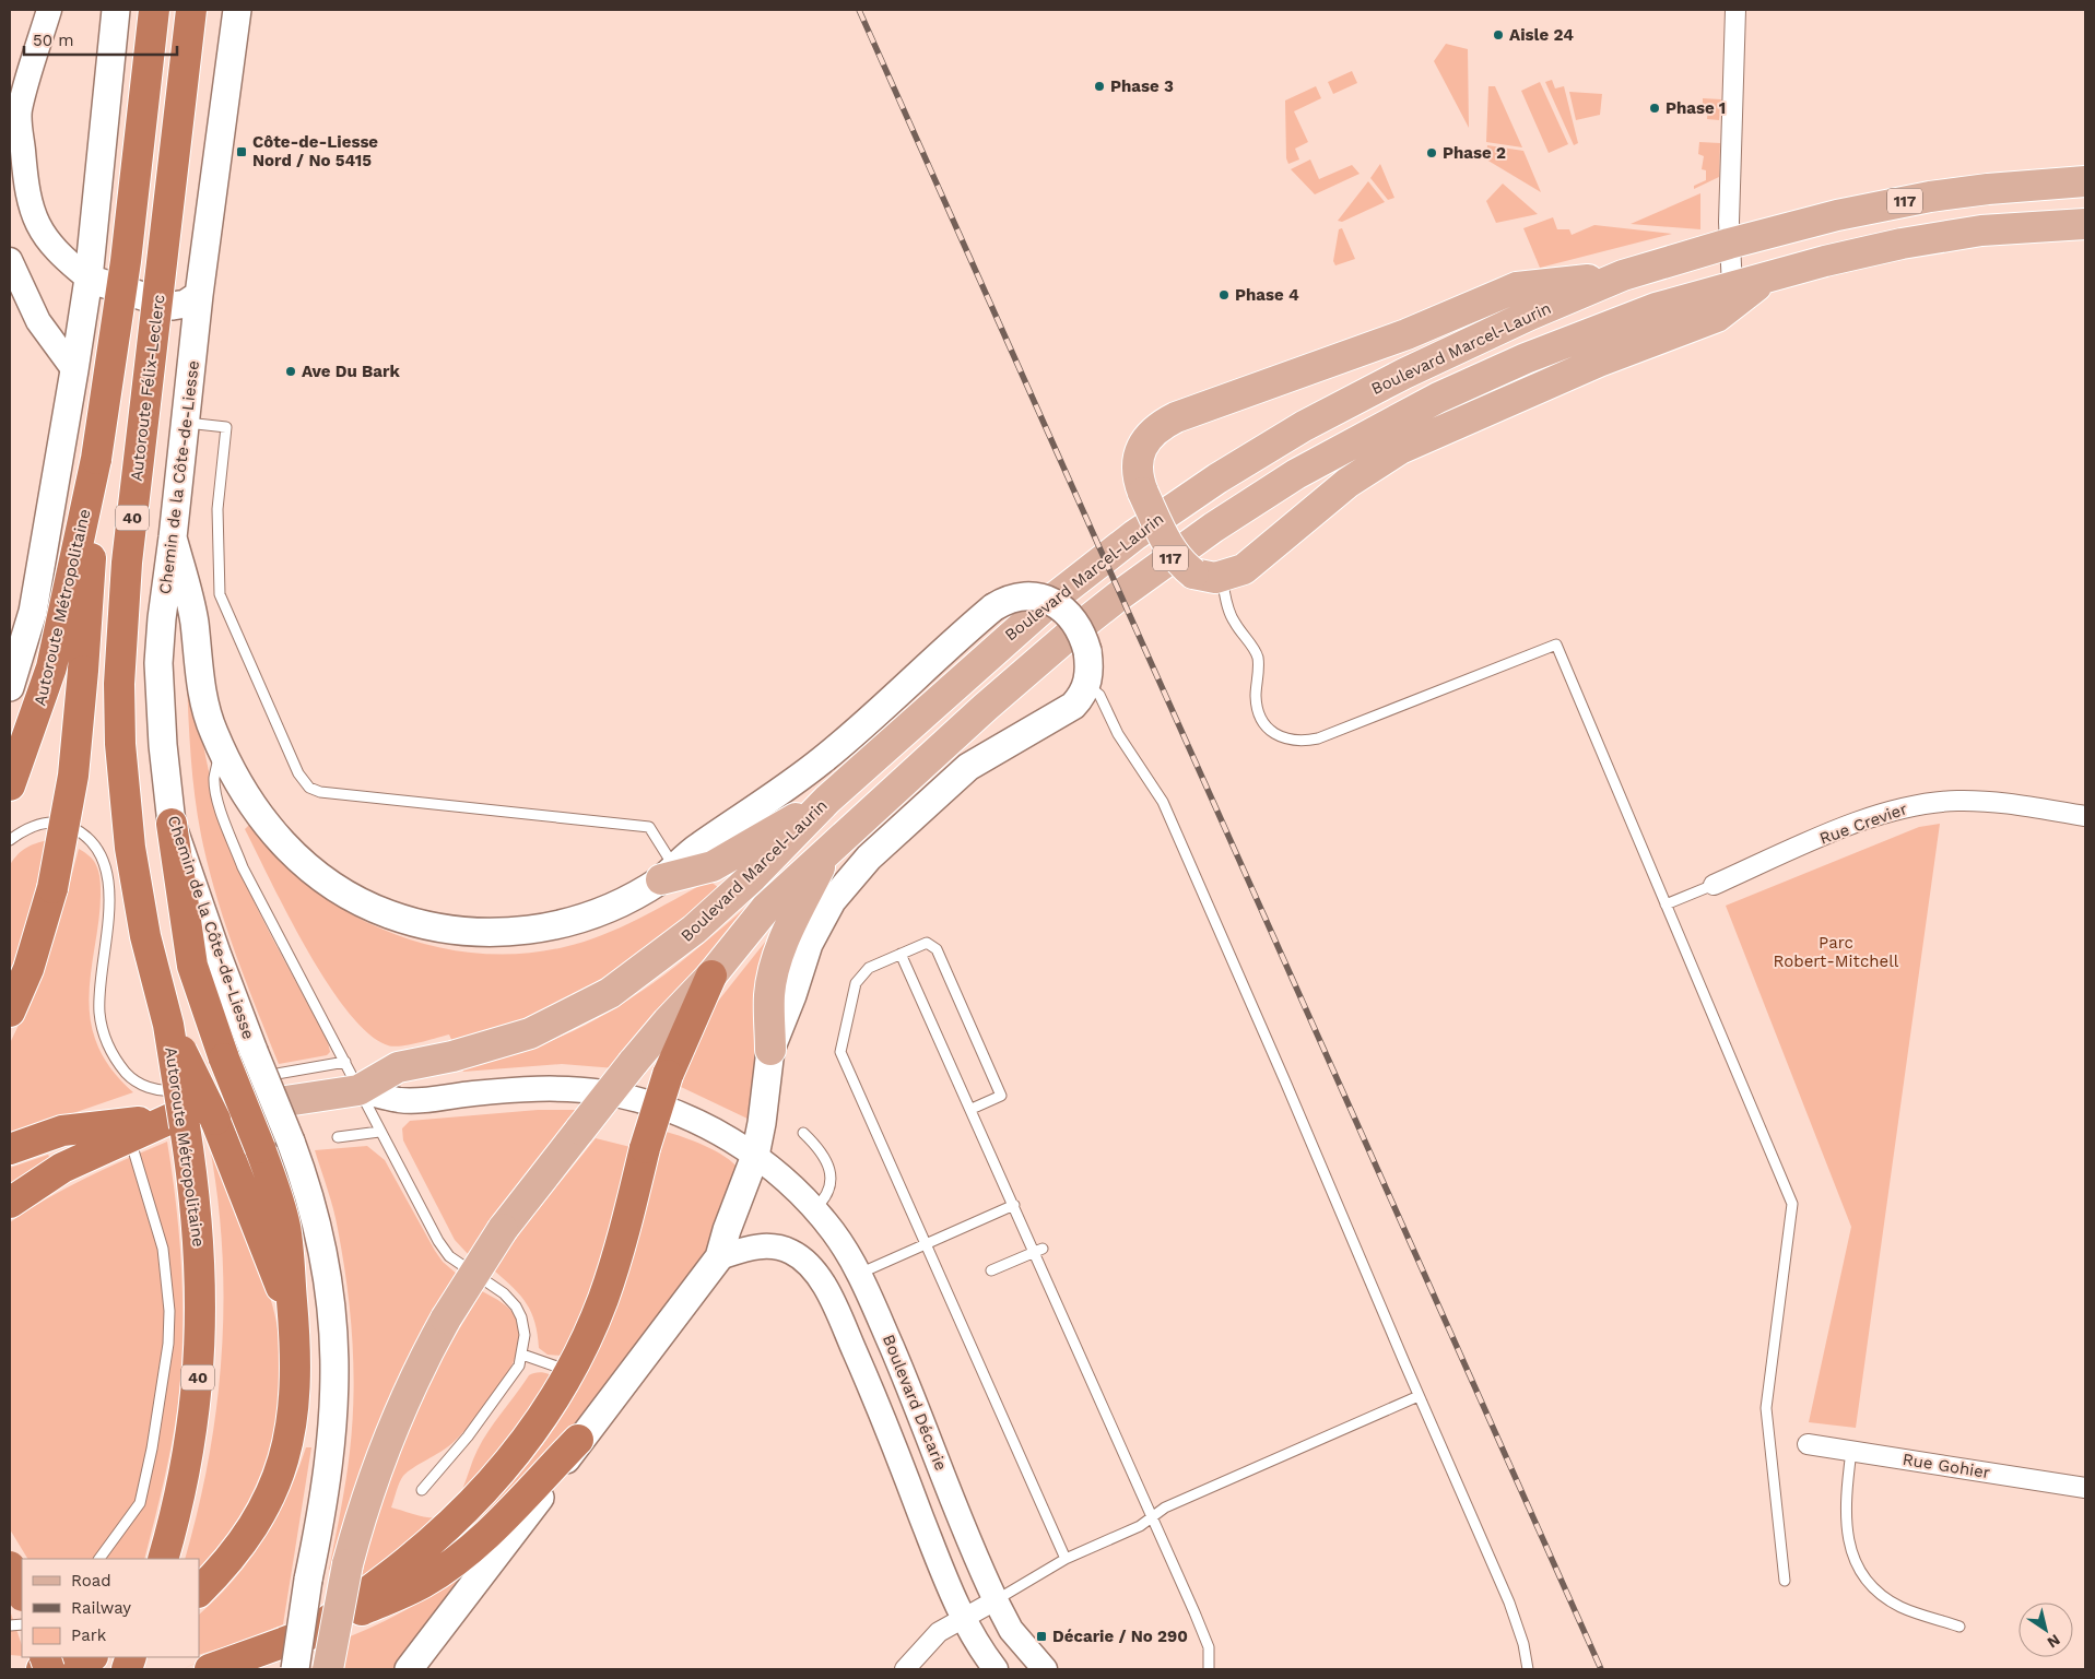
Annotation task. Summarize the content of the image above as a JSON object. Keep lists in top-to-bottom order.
{
  "streets": {
    "highway": ["Autoroute Félix-Leclerc", "40", "Autoroute Métropolitaine"],
    "main road": ["117", "Boulevard Marcel-Laurin", "Chemin de la Côte-de-Liesse"],
    "street": ["Rue Crevier", "Boulevard Décarie", "Rue Gohier"]
  },
  "crossings": [
    ["Boulevard Marcel-Laurin", "Boulevard Décarie"],
    ["Autoroute Félix-Leclerc", "Autoroute Métropolitaine"]
  ],
  "parks": ["Parc Robert-Mitchell"],
  "places": {
    "other": [
      "Aisle 24",
      "Phase 3",
      "Phase 1",
      "Phase 2",
      "Phase 4",
      "Ave Du Bark"
    ],
    "transit": ["Côte-de-Liesse Nord / No 5415", "Décarie / No 290"]
  },
  "legend": ["Road", "Railway", "Park"],
  "scale_bar": "50 m",
  "north": "bottom right"
}
